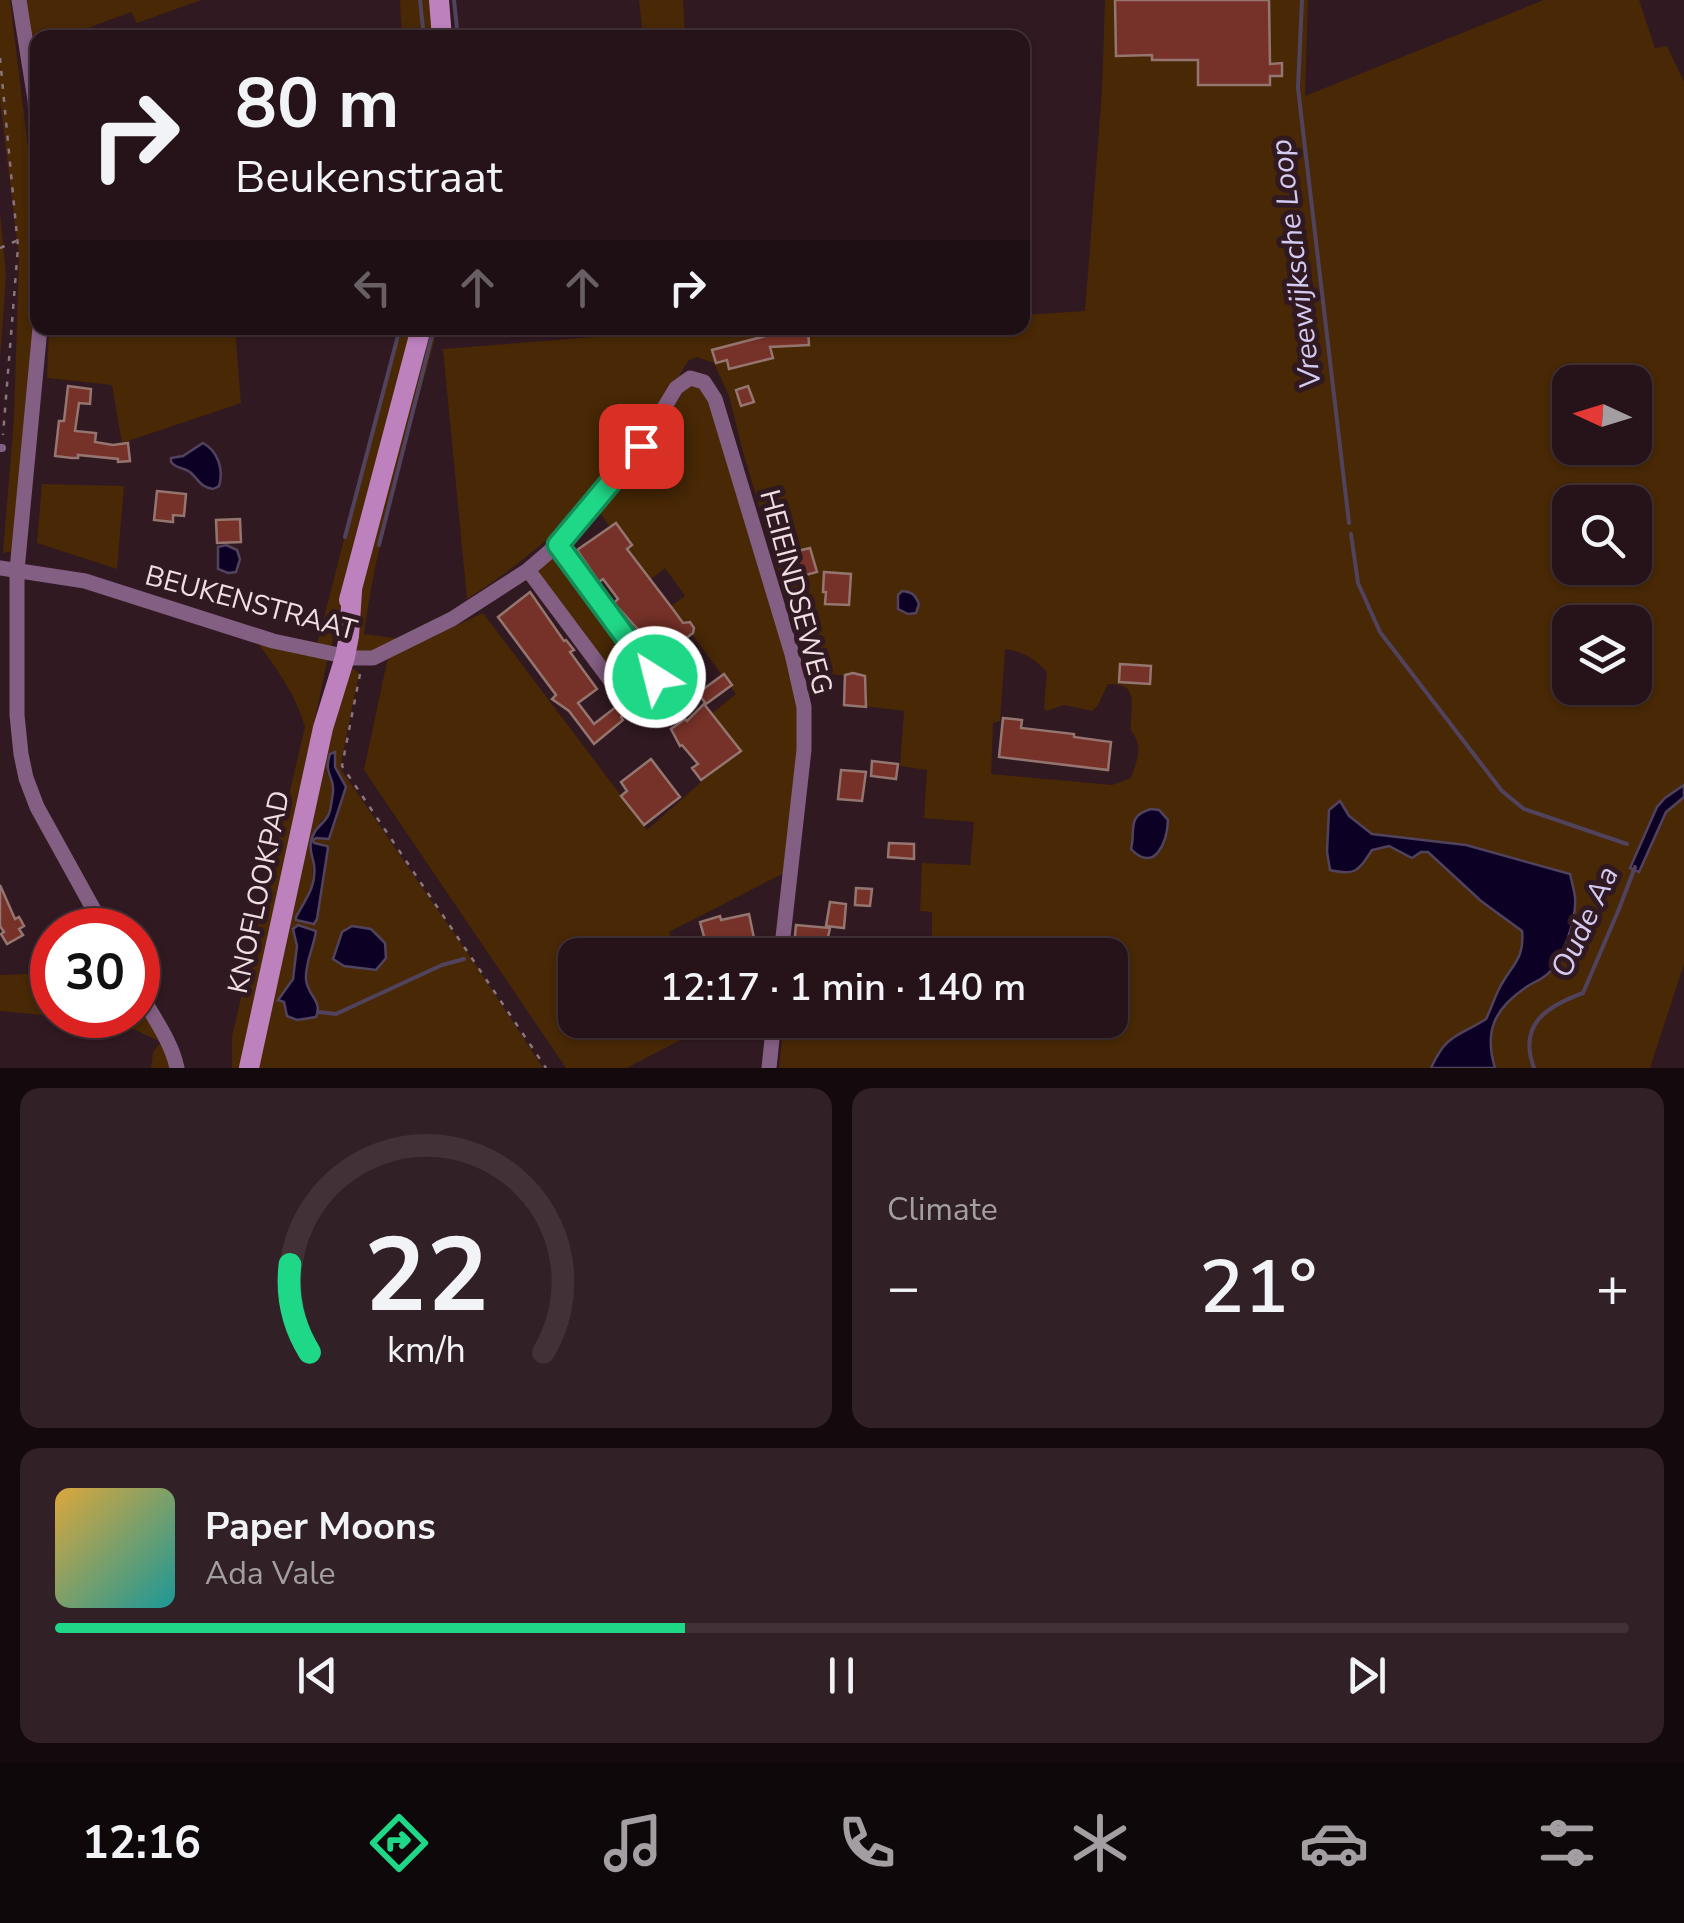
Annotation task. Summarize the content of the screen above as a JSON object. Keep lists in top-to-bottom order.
{
  "streets": {
    "main road": ["KNOFLOOKPAD"],
    "street": ["HEIEINDSEWEG", "BEUKENSTRAAT"]
  },
  "crossings": [
    ["HEIEINDSEWEG", "BEUKENSTRAAT"],
    ["BEUKENSTRAAT", "KNOFLOOKPAD"]
  ],
  "water": ["Vreewijksche Loop", "Oude Aa"],
  "north": "left",
  "page": {
    "turn": ["80 m", "Beukenstraat"],
    "limit": "30",
    "trip": "12:17 · 1 min · 140 m",
    "tile": "Climate",
    "heat": ["−", "21°", "+"],
    "song": ["Paper Moons", "Ada Vale"],
    "tabs": "12:16",
    "gauge": ["22", "km/h"]
  }
}
